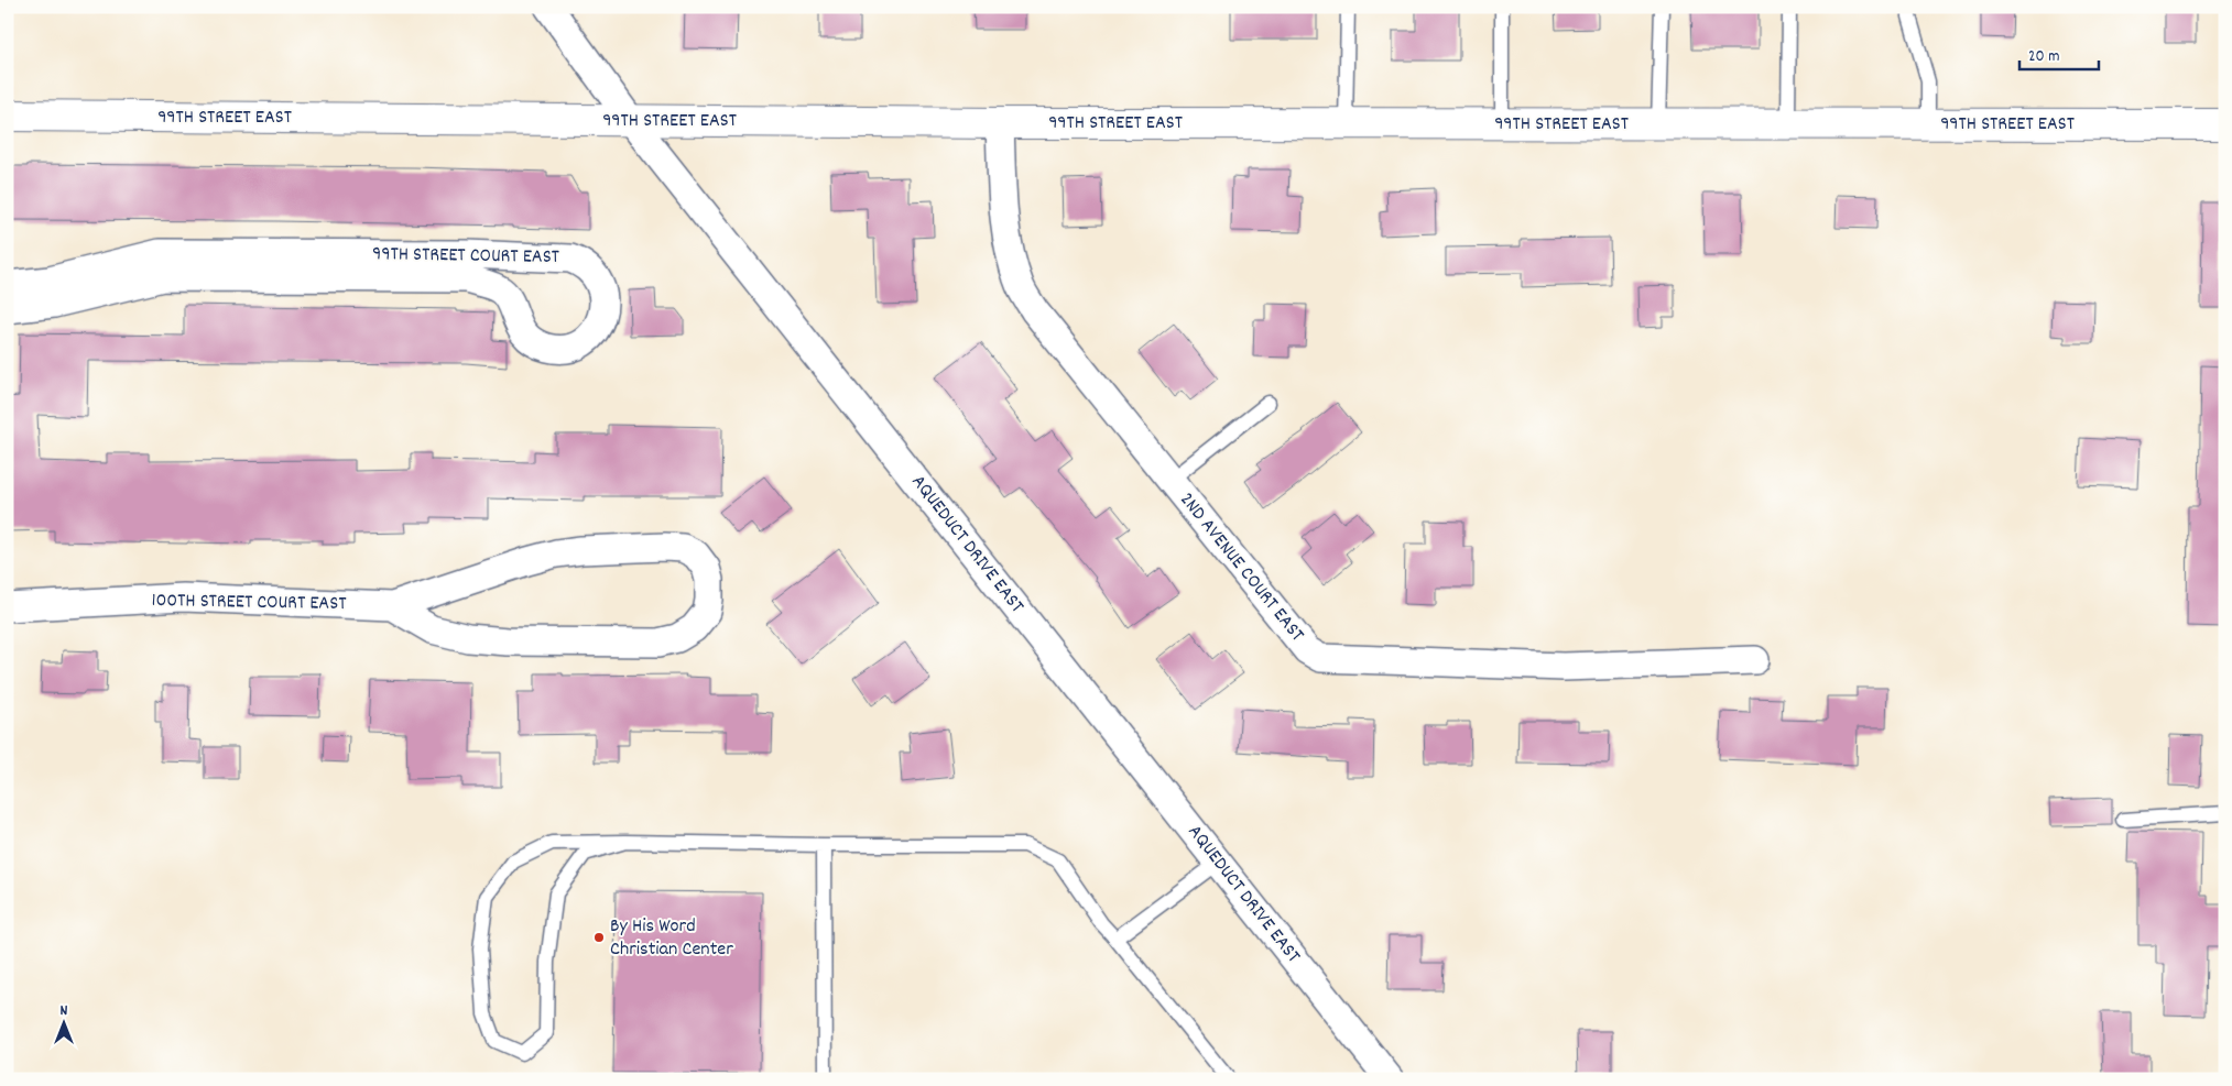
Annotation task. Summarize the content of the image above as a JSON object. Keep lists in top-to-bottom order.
{
  "streets": {
    "street": [
      "99TH STREET EAST",
      "99TH STREET COURT EAST",
      "AQUEDUCT DRIVE EAST",
      "2ND AVENUE COURT EAST",
      "100TH STREET COURT EAST"
    ]
  },
  "crossings": [
    ["99TH STREET EAST", "AQUEDUCT DRIVE EAST"],
    ["99TH STREET EAST", "2ND AVENUE COURT EAST"]
  ],
  "places": ["By His Word Christian Center"],
  "scale_bar": "20 m",
  "north": "top"
}
